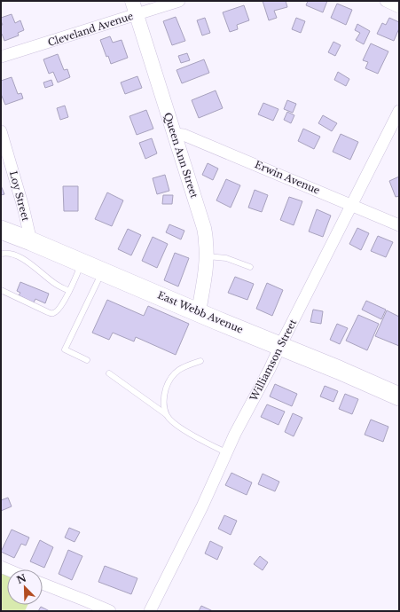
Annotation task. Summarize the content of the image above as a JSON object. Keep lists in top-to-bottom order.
{
  "streets": {
    "highway": ["East Webb Avenue"],
    "street": [
      "Cleveland Avenue",
      "Queen Ann Street",
      "Erwin Avenue",
      "Loy Street",
      "Williamson Street"
    ]
  },
  "crossings": [
    ["Cleveland Avenue", "Queen Ann Street"],
    ["Queen Ann Street", "Erwin Avenue"],
    ["Queen Ann Street", "East Webb Avenue"],
    ["Erwin Avenue", "Williamson Street"],
    ["Loy Street", "East Webb Avenue"],
    ["East Webb Avenue", "Williamson Street"]
  ],
  "north": "top left"
}
